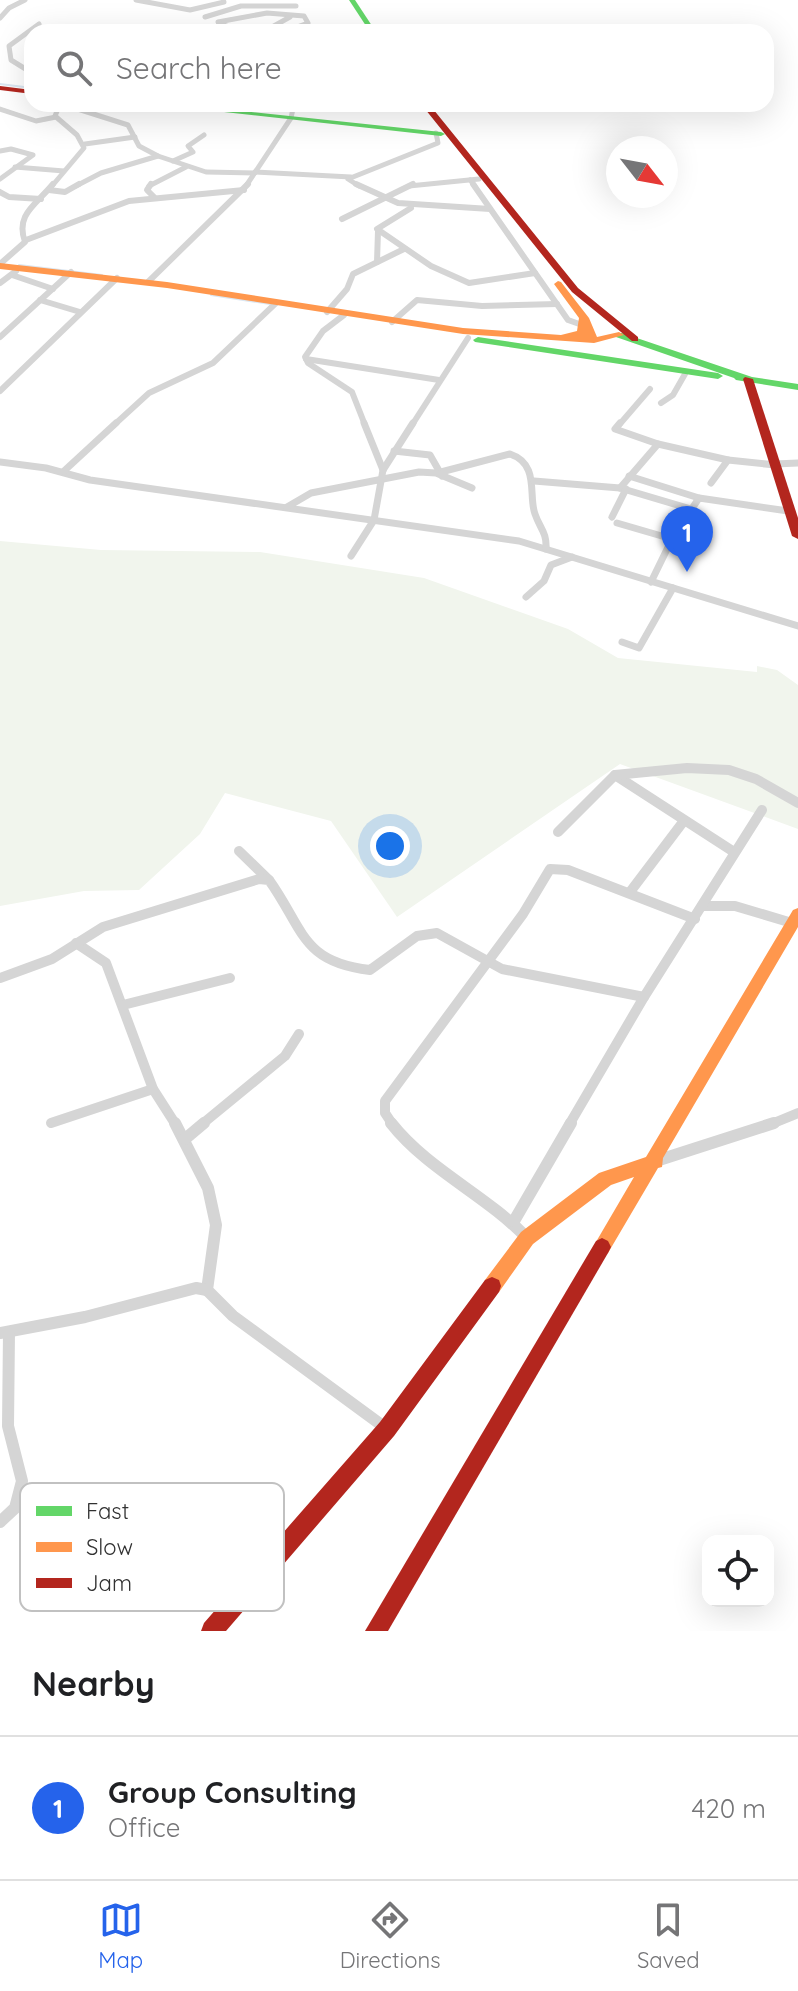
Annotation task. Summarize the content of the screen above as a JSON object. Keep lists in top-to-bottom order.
{
  "legend": ["Fast", "Slow", "Jam"],
  "north": "bottom right",
  "page": {
    "search": "Search here",
    "pins": "1",
    "heading": "Nearby",
    "list": [
      {
        "mark": "1",
        "name": "Group Consulting",
        "note": "Office",
        "value": "420 m"
      }
    ],
    "nav": ["Map", "Directions", "Saved"]
  }
}
